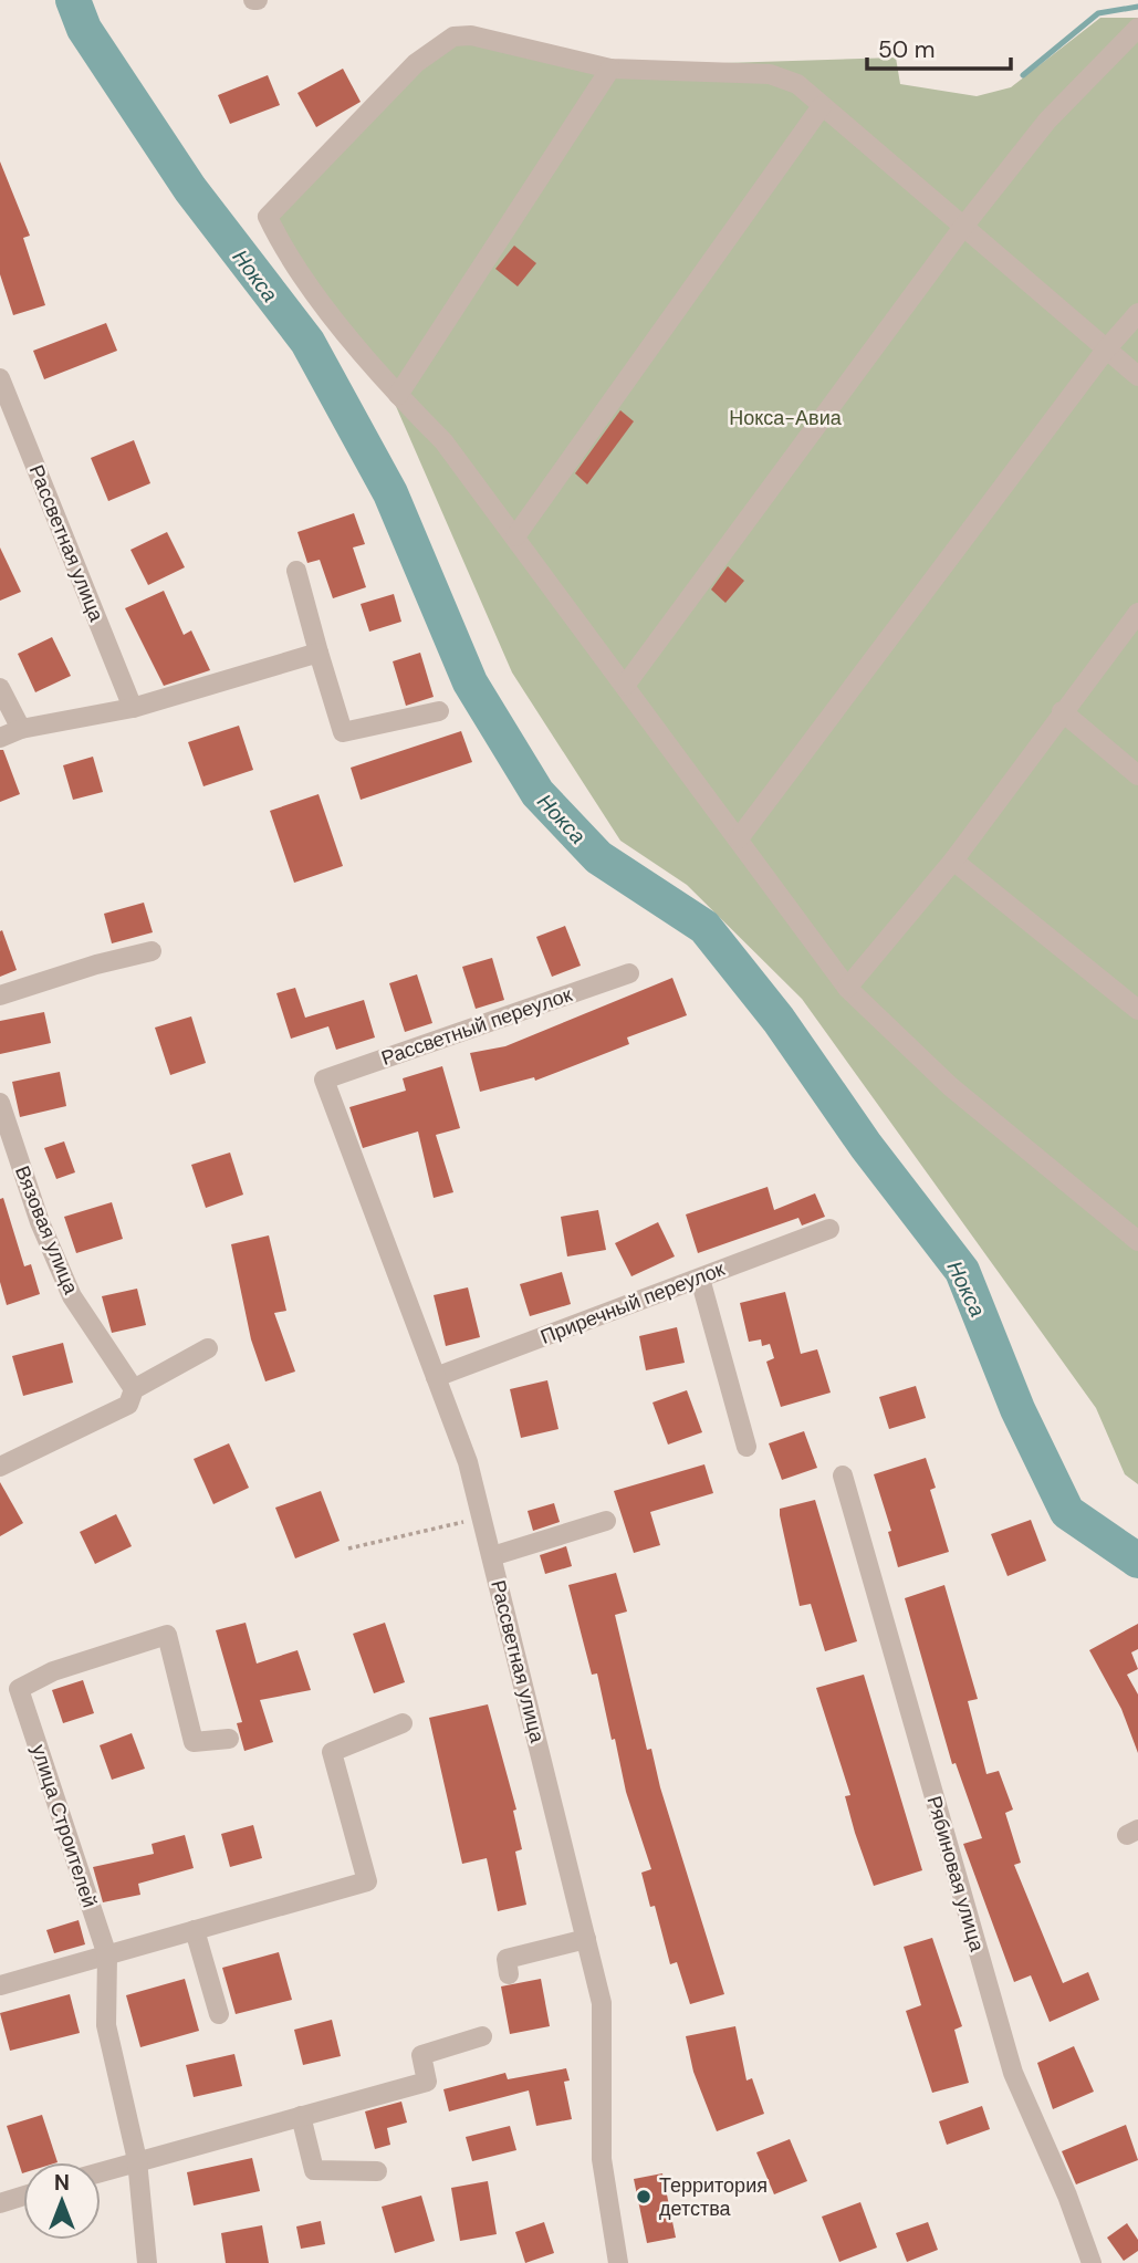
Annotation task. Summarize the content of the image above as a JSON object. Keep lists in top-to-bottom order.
{
  "streets": {
    "street": [
      "Рассветная улица",
      "Рассветный переулок",
      "Вязовая улица",
      "Приречный переулок",
      "улица Строителей",
      "Рябиновая улица"
    ]
  },
  "crossings": [
    ["Рассветная улица", "Рассветный переулок"],
    ["Рассветная улица", "Приречный переулок"]
  ],
  "water": ["Нокса"],
  "parks": ["Нокса-Авиа"],
  "places": ["Территория детства"],
  "scale_bar": "50 m",
  "north": "top"
}
